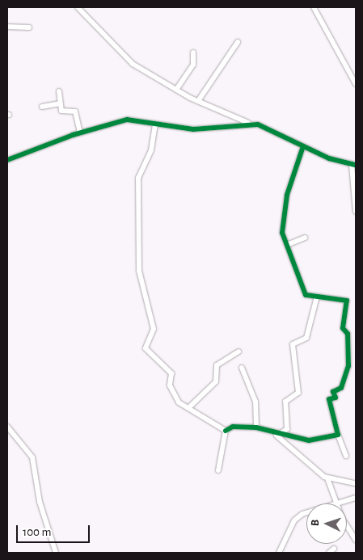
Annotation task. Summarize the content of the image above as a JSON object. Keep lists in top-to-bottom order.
{
  "scale_bar": "100 m",
  "north": "left"
}
